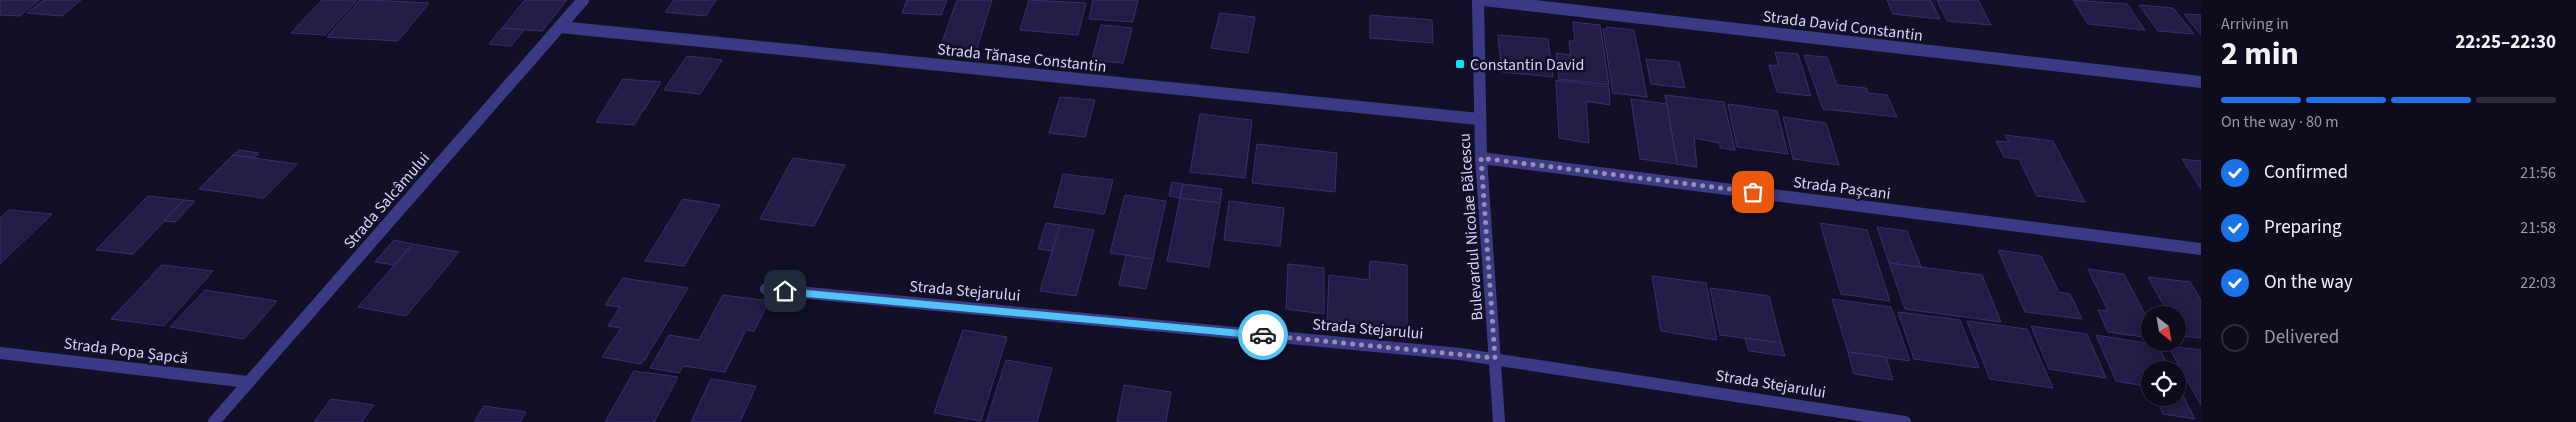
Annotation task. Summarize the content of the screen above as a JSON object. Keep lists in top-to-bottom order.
{
  "streets": {
    "street": [
      "Strada David Constantin",
      "Strada Tănase Constantin",
      "Strada Pașcani",
      "Strada Salcâmului",
      "Bulevardul Nicolae Bălcescu",
      "Strada Stejarului",
      "Strada Popa Șapcă"
    ]
  },
  "crossings": [
    ["Strada Tănase Constantin", "Strada Salcâmului"],
    ["Strada Tănase Constantin", "Bulevardul Nicolae Bălcescu"],
    ["Strada Pașcani", "Bulevardul Nicolae Bălcescu"],
    ["Strada Salcâmului", "Strada Popa Șapcă"],
    ["Bulevardul Nicolae Bălcescu", "Strada Stejarului"]
  ],
  "places": {
    "transit": ["Constantin David"]
  },
  "north": "bottom right",
  "page": {
    "heading": ["2 min", "Arriving in", "22:25–22:30"],
    "bar": "On the way · 80 m",
    "list": [
      ["Confirmed", "21:56"],
      ["Preparing", "21:58"],
      ["On the way", "22:03"],
      "Delivered"
    ]
  }
}
